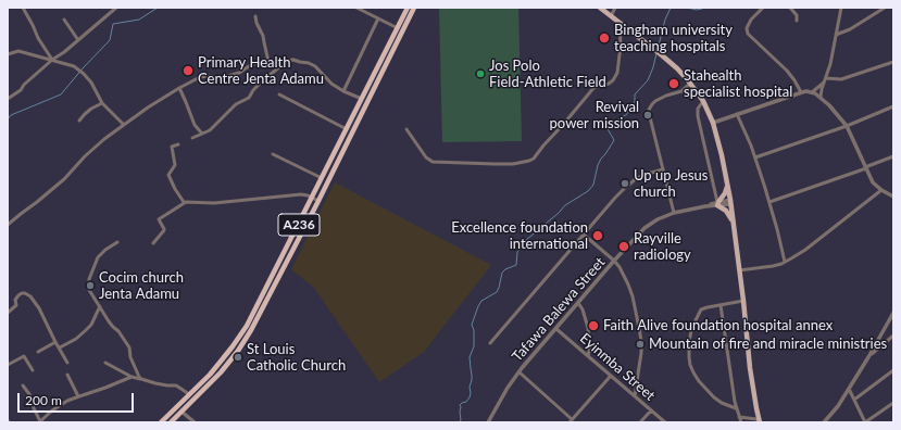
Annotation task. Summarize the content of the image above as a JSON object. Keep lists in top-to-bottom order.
{
  "streets": {
    "highway": ["A236"],
    "street": ["Tafawa Balewa Street", "Eyinmba Street"]
  },
  "crossings": [
    ["Tafawa Balewa Street", "Eyinmba Street"]
  ],
  "places": [
    "Bingham university teaching hospitals",
    "Primary Health Centre Jenta Adamu",
    "Jos Polo Field-Athletic Field",
    "Stahealth specialist hospital",
    "Revival power mission",
    "Up up Jesus church",
    "Excellence foundation international",
    "Rayville radiology",
    "Cocim church Jenta Adamu",
    "Faith Alive foundation hospital annex",
    "Mountain of fire and miracle ministries",
    "St Louis Catholic Church"
  ],
  "scale_bar": "200 m"
}
